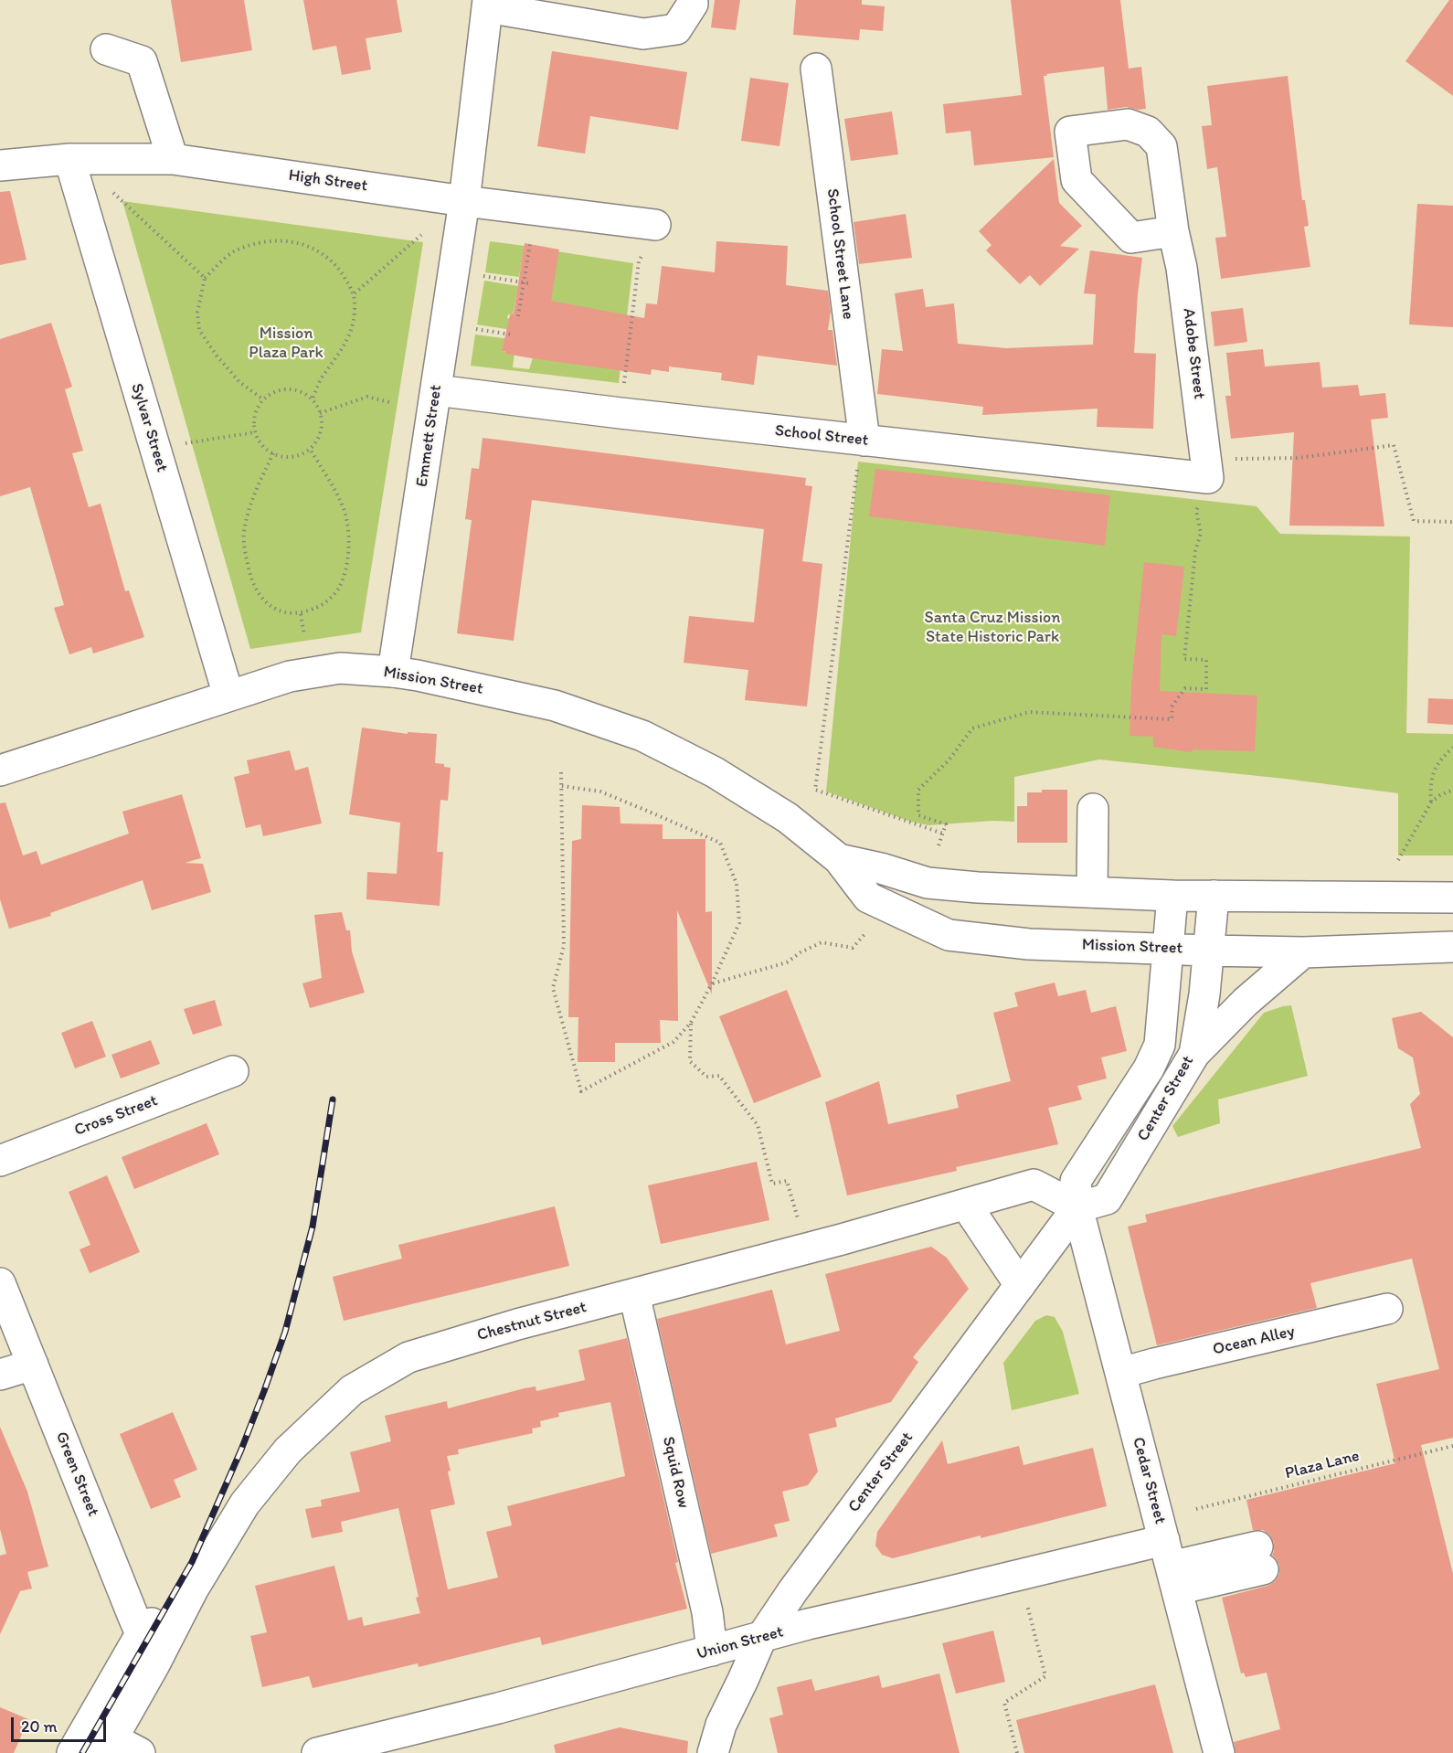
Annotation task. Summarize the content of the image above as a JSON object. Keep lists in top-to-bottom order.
{
  "streets": {
    "street": [
      "High Street",
      "School Street Lane",
      "Adobe Street",
      "Sylvar Street",
      "Emmett Street",
      "School Street",
      "Mission Street",
      "Center Street",
      "Cross Street",
      "Chestnut Street",
      "Ocean Alley",
      "Squid Row",
      "Green Street",
      "Cedar Street",
      "Union Street"
    ],
    "path": ["Plaza Lane"]
  },
  "crossings": [
    ["High Street", "Sylvar Street"],
    ["High Street", "Emmett Street"],
    ["School Street Lane", "School Street"],
    ["Adobe Street", "School Street"],
    ["Sylvar Street", "Mission Street"],
    ["Emmett Street", "School Street"],
    ["Emmett Street", "Mission Street"],
    ["Mission Street", "Center Street"],
    ["Center Street", "Chestnut Street"],
    ["Center Street", "Cedar Street"],
    ["Center Street", "Union Street"],
    ["Chestnut Street", "Squid Row"],
    ["Chestnut Street", "Green Street"],
    ["Chestnut Street", "Cedar Street"],
    ["Ocean Alley", "Cedar Street"],
    ["Squid Row", "Union Street"],
    ["Cedar Street", "Union Street"]
  ],
  "parks": ["Mission Plaza Park", "Santa Cruz Mission State Historic Park"],
  "scale_bar": "20 m"
}
